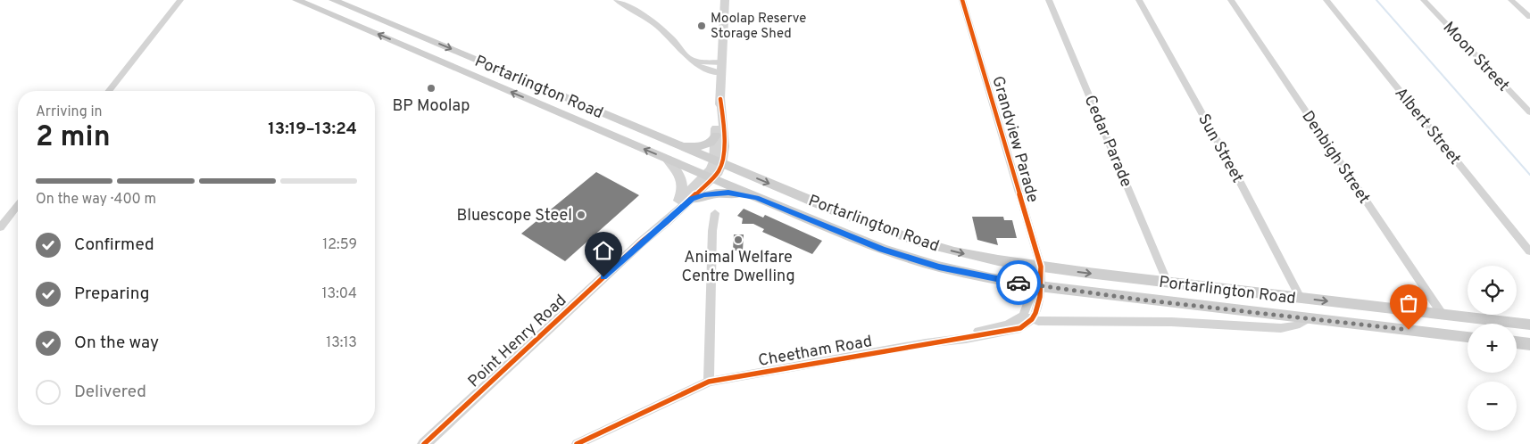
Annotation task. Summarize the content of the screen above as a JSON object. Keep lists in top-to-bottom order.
{
  "streets": {
    "main road": ["Portarlington Road"],
    "street": [
      "Moon Street",
      "Albert Street",
      "Grandview Parade",
      "Cedar Parade",
      "Sun Street",
      "Denbigh Street",
      "Point Henry Road",
      "Cheetham Road"
    ]
  },
  "crossings": [
    ["Portarlington Road", "Grandview Parade"],
    ["Portarlington Road", "Cedar Parade"],
    ["Portarlington Road", "Sun Street"],
    ["Portarlington Road", "Denbigh Street"],
    ["Portarlington Road", "Point Henry Road"]
  ],
  "places": [
    "Moolap Reserve Storage Shed",
    "BP Moolap",
    "Bluescope Steel",
    "Animal Welfare Centre Dwelling"
  ],
  "page": {
    "heading": ["2 min", "Arriving in", "13:19–13:24"],
    "bar": "On the way · 400 m",
    "list": [
      ["Confirmed", "12:59"],
      ["Preparing", "13:04"],
      ["On the way", "13:13"],
      "Delivered"
    ],
    "map_buttons": ["+", "−"]
  }
}
